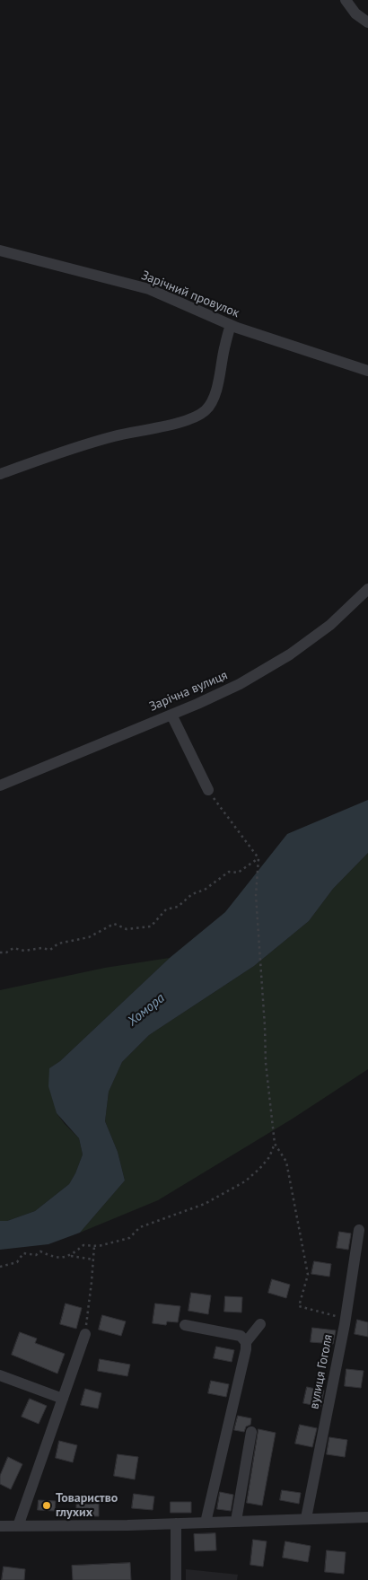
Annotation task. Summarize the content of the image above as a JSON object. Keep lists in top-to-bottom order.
{
  "streets": {
    "street": ["Зарічний провулок", "Зарічна вулиця", "вулиця Гоголя"]
  },
  "water": ["Хомора"],
  "places": ["Товариство глухих"]
}
